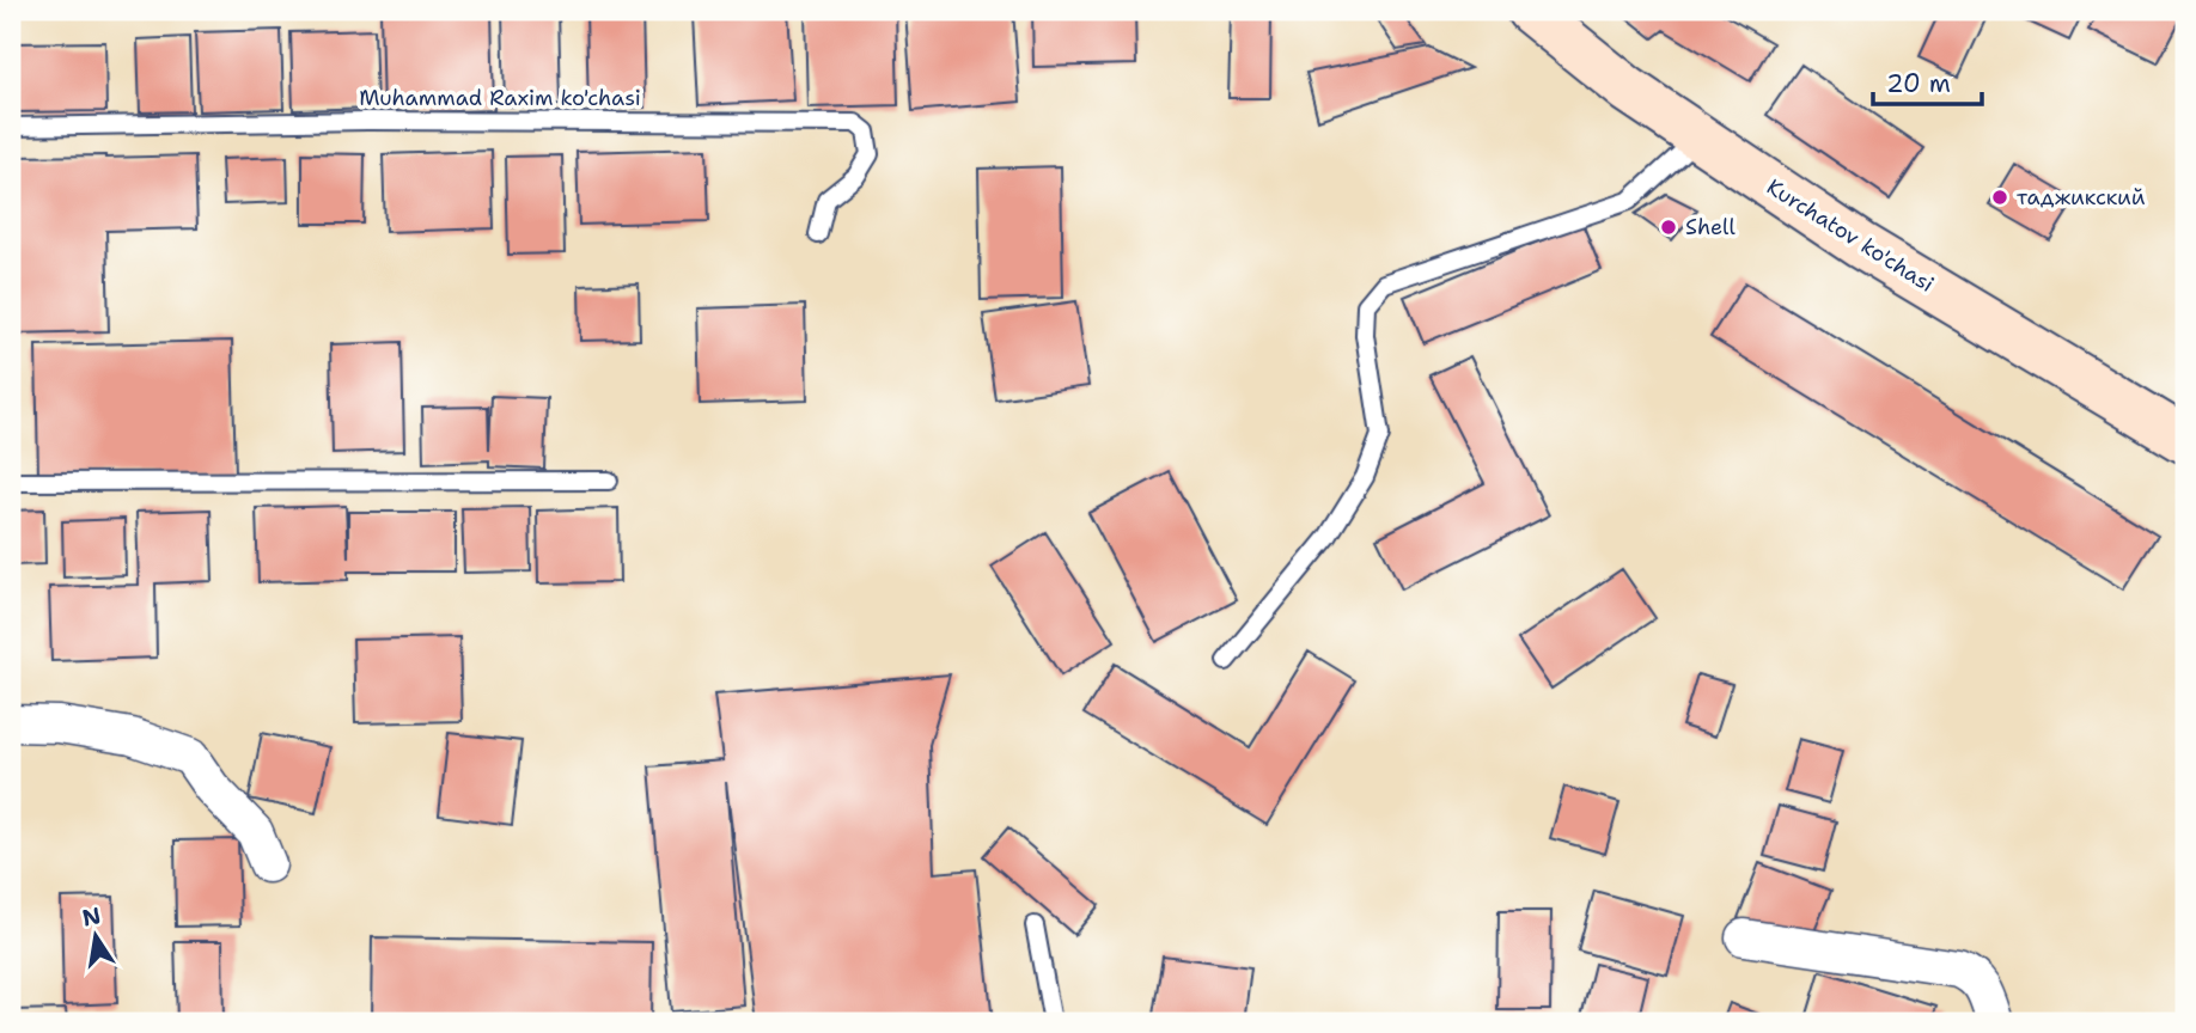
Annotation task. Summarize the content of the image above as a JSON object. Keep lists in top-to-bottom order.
{
  "streets": {
    "main road": ["Kurchatov ko'chasi"],
    "lane": ["Muhammad Raxim ko'chasi"]
  },
  "places": ["таджикский", "Shell"],
  "scale_bar": "20 m",
  "north": "top"
}
